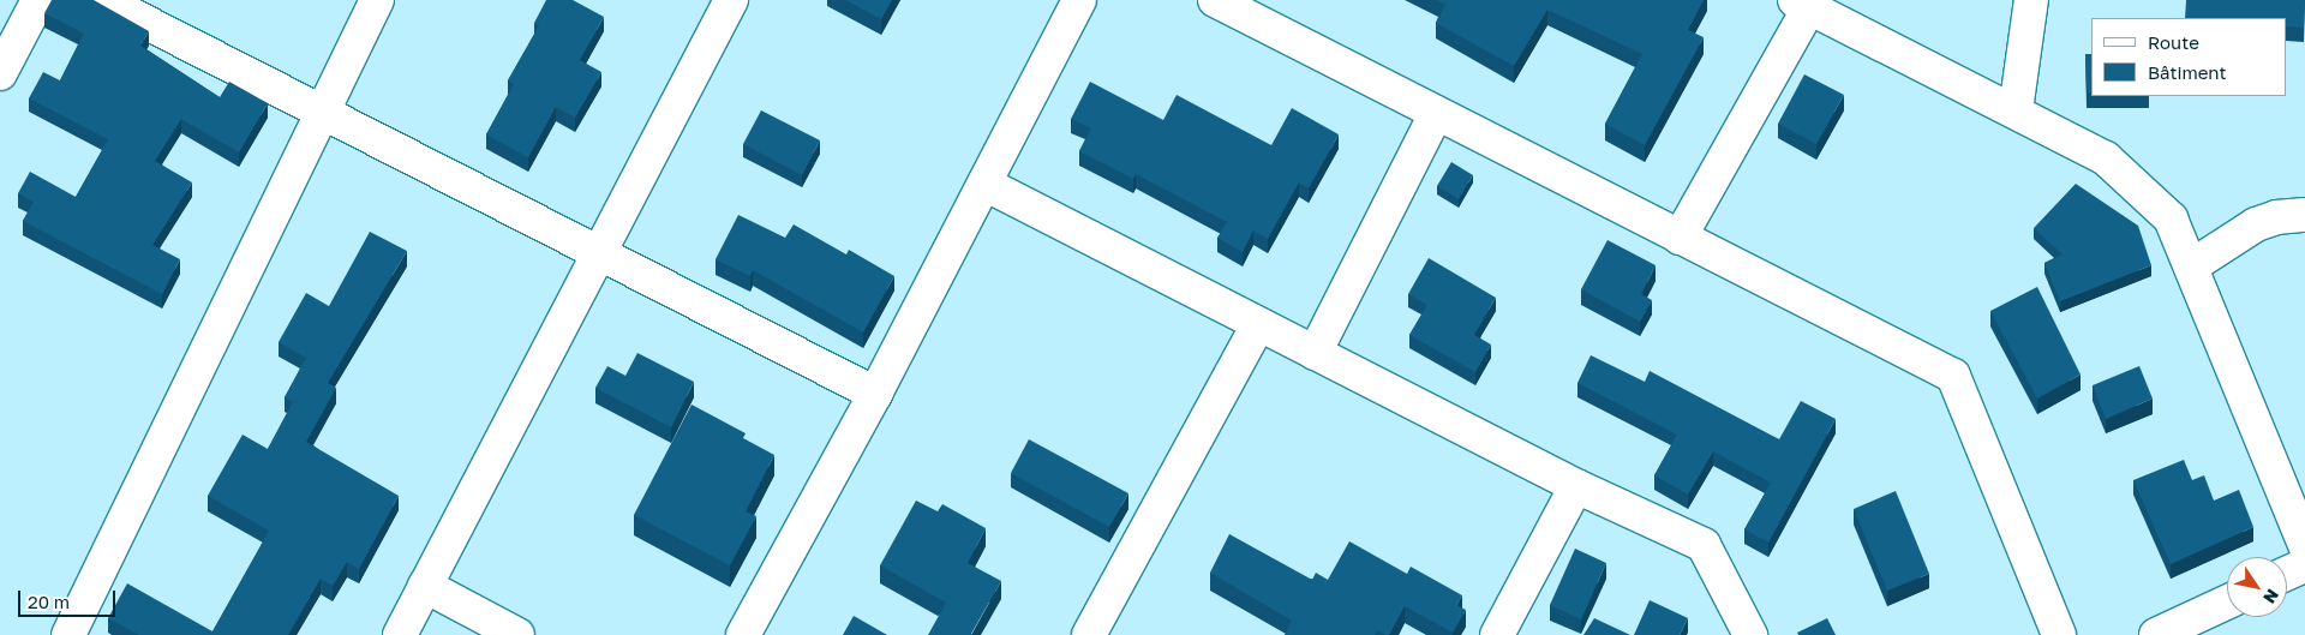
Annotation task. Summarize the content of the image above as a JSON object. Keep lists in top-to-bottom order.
{
  "legend": ["Route", "Bâtiment"],
  "scale_bar": "20 m",
  "north": "bottom right"
}
